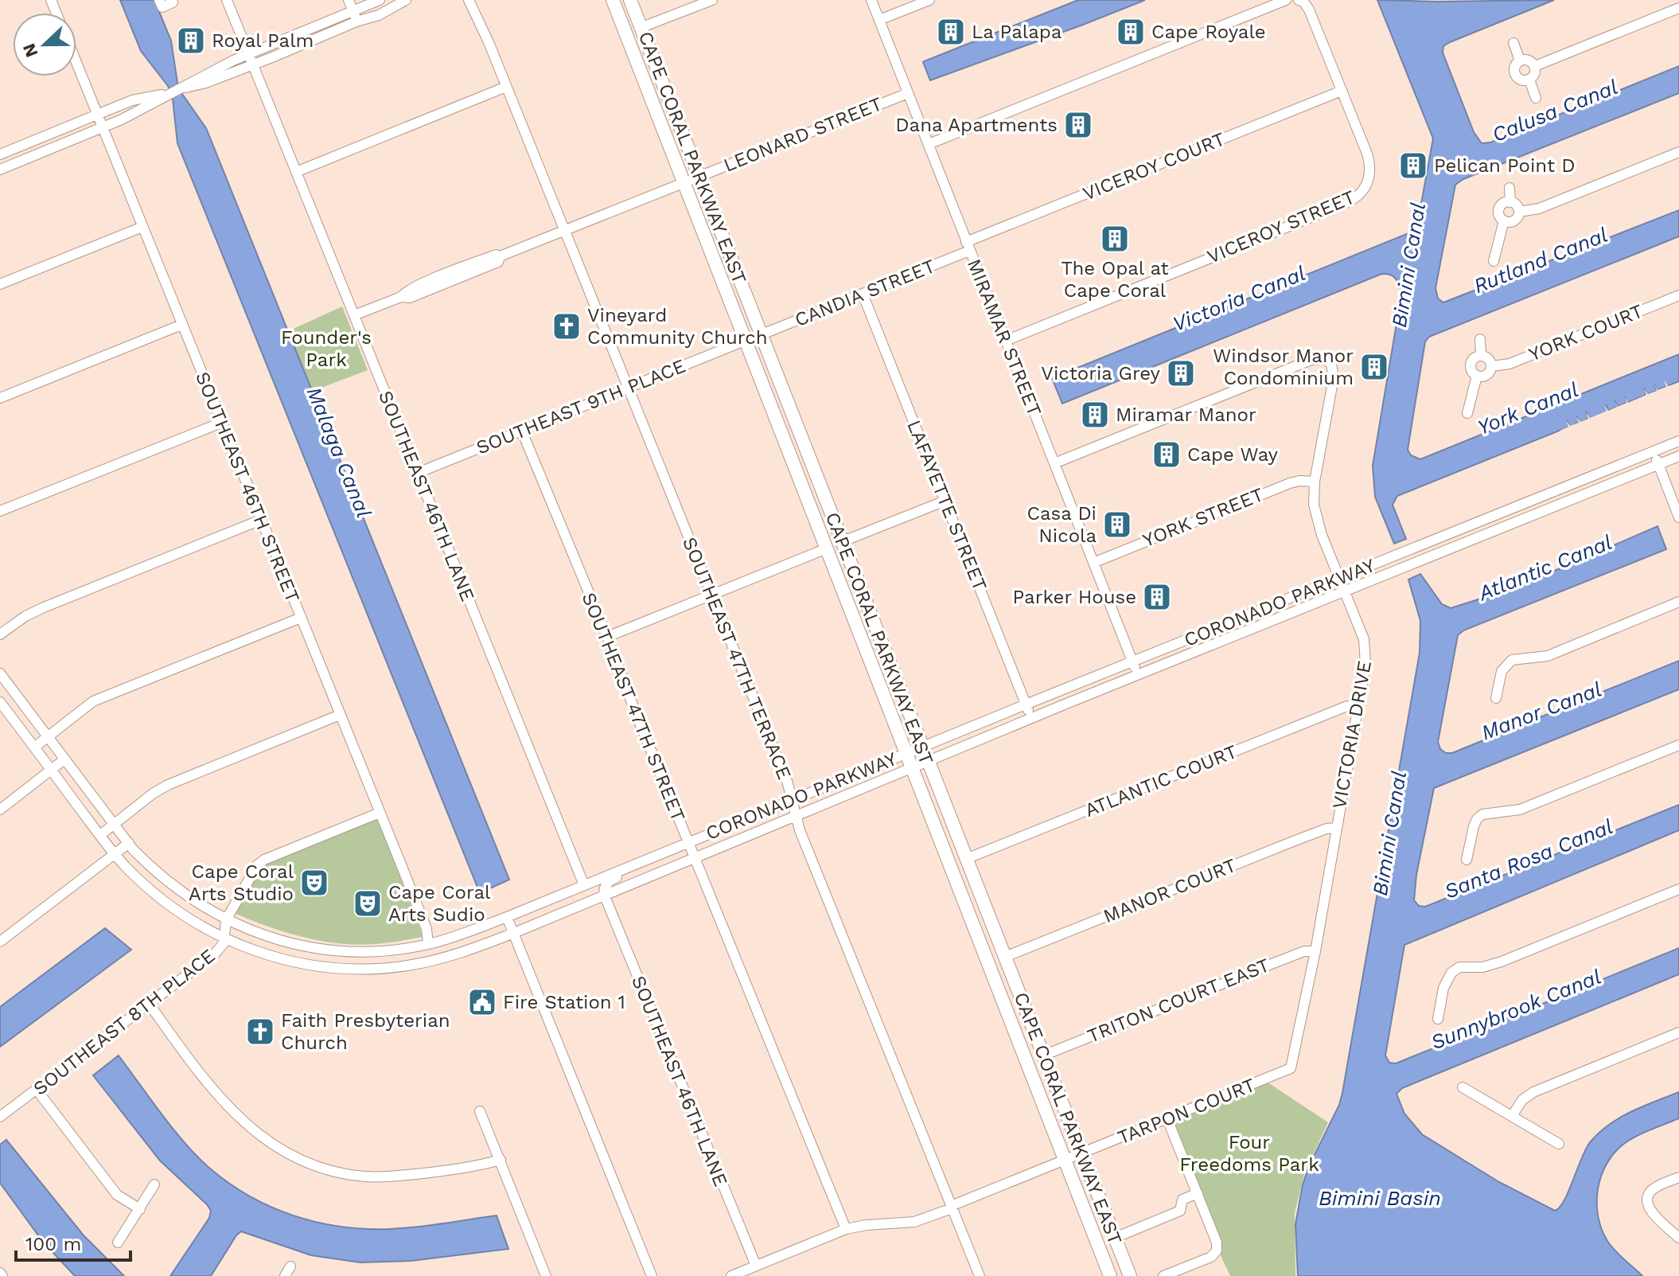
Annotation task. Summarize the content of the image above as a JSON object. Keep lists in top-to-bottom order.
{
  "streets": {
    "main road": ["CAPE CORAL PARKWAY EAST"],
    "street": [
      "LEONARD STREET",
      "VICEROY COURT",
      "VICEROY STREET",
      "CANDIA STREET",
      "YORK COURT",
      "MIRAMAR STREET",
      "SOUTHEAST 9TH PLACE",
      "SOUTHEAST 46TH STREET",
      "SOUTHEAST 46TH LANE",
      "LAFAYETTE STREET",
      "YORK STREET",
      "CORONADO PARKWAY",
      "SOUTHEAST 47TH TERRACE",
      "SOUTHEAST 47TH STREET",
      "VICTORIA DRIVE",
      "ATLANTIC COURT",
      "MANOR COURT",
      "TRITON COURT EAST",
      "SOUTHEAST 8TH PLACE",
      "TARPON COURT"
    ]
  },
  "crossings": [
    ["LEONARD STREET", "CAPE CORAL PARKWAY EAST"],
    ["LEONARD STREET", "MIRAMAR STREET"],
    ["LEONARD STREET", "SOUTHEAST 46TH LANE"],
    ["LEONARD STREET", "SOUTHEAST 47TH TERRACE"],
    ["CAPE CORAL PARKWAY EAST", "CANDIA STREET"],
    ["CAPE CORAL PARKWAY EAST", "SOUTHEAST 9TH PLACE"],
    ["CAPE CORAL PARKWAY EAST", "CORONADO PARKWAY"],
    ["CAPE CORAL PARKWAY EAST", "ATLANTIC COURT"],
    ["CAPE CORAL PARKWAY EAST", "MANOR COURT"],
    ["CAPE CORAL PARKWAY EAST", "TRITON COURT EAST"],
    ["CAPE CORAL PARKWAY EAST", "TARPON COURT"],
    ["VICEROY COURT", "VICEROY STREET"],
    ["VICEROY COURT", "CANDIA STREET"],
    ["VICEROY COURT", "MIRAMAR STREET"],
    ["VICEROY STREET", "MIRAMAR STREET"],
    ["CANDIA STREET", "MIRAMAR STREET"],
    ["CANDIA STREET", "LAFAYETTE STREET"],
    ["MIRAMAR STREET", "YORK STREET"],
    ["MIRAMAR STREET", "CORONADO PARKWAY"],
    ["MIRAMAR STREET", "VICTORIA DRIVE"],
    ["SOUTHEAST 9TH PLACE", "SOUTHEAST 46TH LANE"],
    ["SOUTHEAST 9TH PLACE", "SOUTHEAST 47TH TERRACE"],
    ["SOUTHEAST 9TH PLACE", "SOUTHEAST 47TH STREET"],
    ["SOUTHEAST 46TH STREET", "CORONADO PARKWAY"],
    ["SOUTHEAST 46TH STREET", "SOUTHEAST 8TH PLACE"],
    ["SOUTHEAST 46TH LANE", "CORONADO PARKWAY"],
    ["SOUTHEAST 46TH LANE", "TARPON COURT"],
    ["LAFAYETTE STREET", "CORONADO PARKWAY"],
    ["YORK STREET", "VICTORIA DRIVE"],
    ["CORONADO PARKWAY", "SOUTHEAST 47TH TERRACE"],
    ["CORONADO PARKWAY", "SOUTHEAST 47TH STREET"],
    ["CORONADO PARKWAY", "VICTORIA DRIVE"],
    ["CORONADO PARKWAY", "SOUTHEAST 8TH PLACE"],
    ["SOUTHEAST 47TH TERRACE", "TARPON COURT"],
    ["SOUTHEAST 47TH STREET", "TARPON COURT"],
    ["VICTORIA DRIVE", "ATLANTIC COURT"],
    ["VICTORIA DRIVE", "MANOR COURT"],
    ["VICTORIA DRIVE", "TRITON COURT EAST"],
    ["VICTORIA DRIVE", "TARPON COURT"]
  ],
  "water": [
    "Calusa Canal",
    "Rutland Canal",
    "Bimini Canal",
    "Victoria Canal",
    "York Canal",
    "Malaga Canal",
    "Atlantic Canal",
    "Manor Canal",
    "Santa Rosa Canal",
    "Sunnybrook Canal",
    "Bimini Basin"
  ],
  "parks": ["Founder's Park", "Four Freedoms Park"],
  "places": {
    "building": [
      "La Palapa",
      "Cape Royale",
      "Royal Palm",
      "Dana Apartments",
      "Pelican Point D",
      "The Opal at Cape Coral",
      "Windsor Manor Condominium",
      "Victoria Grey",
      "Miramar Manor",
      "Cape Way",
      "Casa Di Nicola",
      "Parker House"
    ],
    "church": ["Vineyard Community Church", "Faith Presbyterian Church"],
    "theatre": ["Cape Coral Arts Studio", "Cape Coral Arts Sudio"],
    "public building": ["Fire Station 1"]
  },
  "scale_bar": "100 m",
  "north": "left"
}
